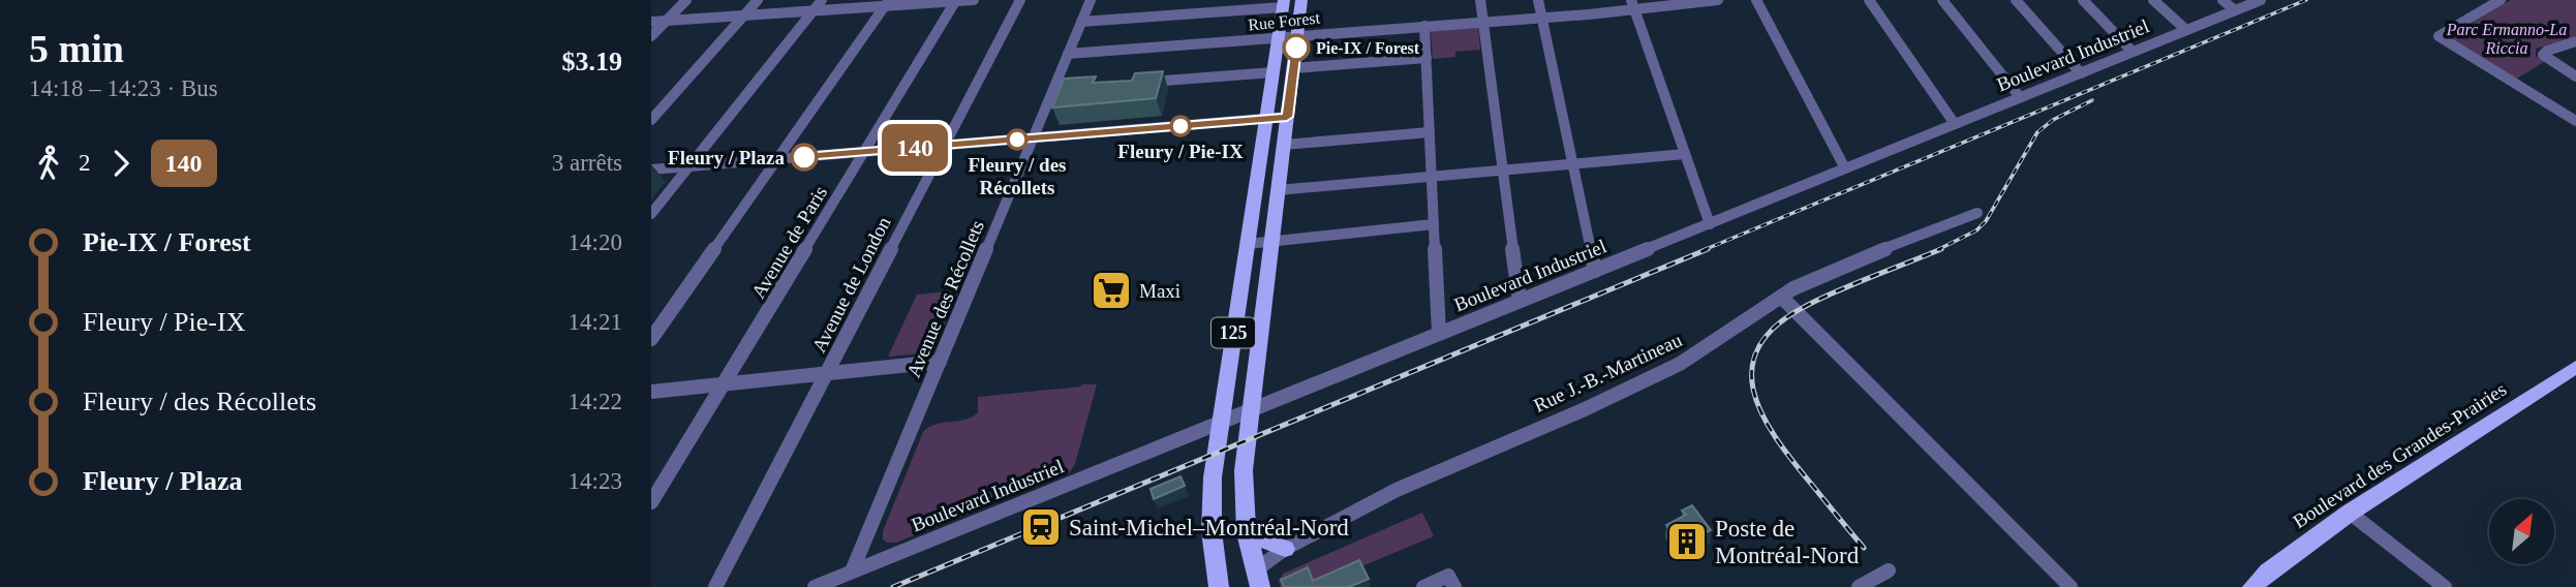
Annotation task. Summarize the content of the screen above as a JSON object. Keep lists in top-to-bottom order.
{
  "streets": {
    "main road": ["125", "Boulevard des Grandes-Prairies"],
    "street": [
      "Rue Forest",
      "Boulevard Industriel",
      "Avenue de Paris",
      "Avenue de London",
      "Avenue des Récollets",
      "Rue J.-B.-Martineau"
    ]
  },
  "crossings": [
    ["Rue Forest", "Avenue des Récollets"],
    ["Rue Forest", "125"],
    ["Boulevard Industriel", "Avenue des Récollets"],
    ["Boulevard Industriel", "125"],
    ["125", "Rue J.-B.-Martineau"]
  ],
  "parks": ["Parc Ermanno-La Riccia"],
  "places": {
    "other": [
      "Pie-IX / Forest",
      "Fleury / Pie-IX",
      "Fleury / des Récollets",
      "Fleury / Plaza"
    ],
    "supermarket": ["Maxi"],
    "station": ["Saint-Michel–Montréal-Nord"],
    "building": ["Poste de Montréal-Nord"]
  },
  "lines": ["bus line 140"],
  "north": "top right",
  "page": {
    "heading": ["5 min", "14:18 – 14:23 · Bus", "$3.19"],
    "on_map": "140",
    "legs": ["2", "140", "3 arrêts"],
    "list": [
      {
        "name": "Pie-IX / Forest",
        "value": "14:20"
      },
      {
        "name": "Fleury / Pie-IX",
        "value": "14:21"
      },
      {
        "name": "Fleury / des Récollets",
        "value": "14:22"
      },
      {
        "name": "Fleury / Plaza",
        "value": "14:23"
      }
    ]
  }
}
